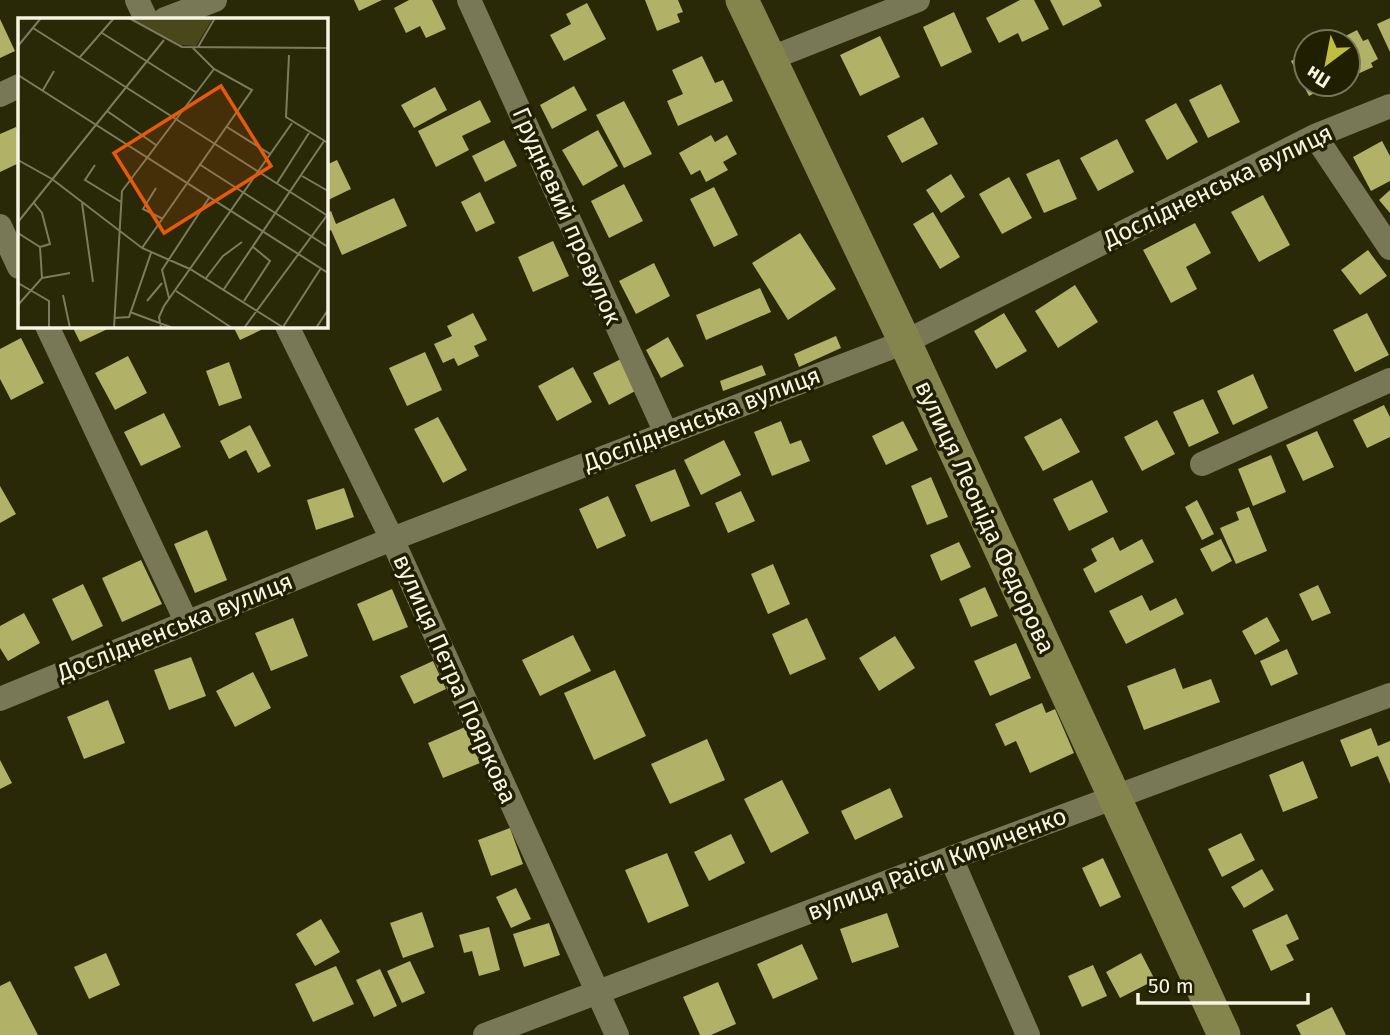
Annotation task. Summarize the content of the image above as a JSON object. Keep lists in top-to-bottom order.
{
  "streets": {
    "street": [
      "Дослідненська вулиця",
      "Грудневий провулок",
      "вулиця Леоніда Федорова",
      "вулиця Петра Пояркова",
      "вулиця Раїси Кириченко"
    ]
  },
  "crossings": [
    ["Дослідненська вулиця", "Грудневий провулок"],
    ["Дослідненська вулиця", "вулиця Леоніда Федорова"],
    ["Дослідненська вулиця", "вулиця Петра Пояркова"],
    ["вулиця Леоніда Федорова", "вулиця Раїси Кириченко"],
    ["вулиця Петра Пояркова", "вулиця Раїси Кириченко"]
  ],
  "scale_bar": "50 m",
  "north": "bottom left"
}
